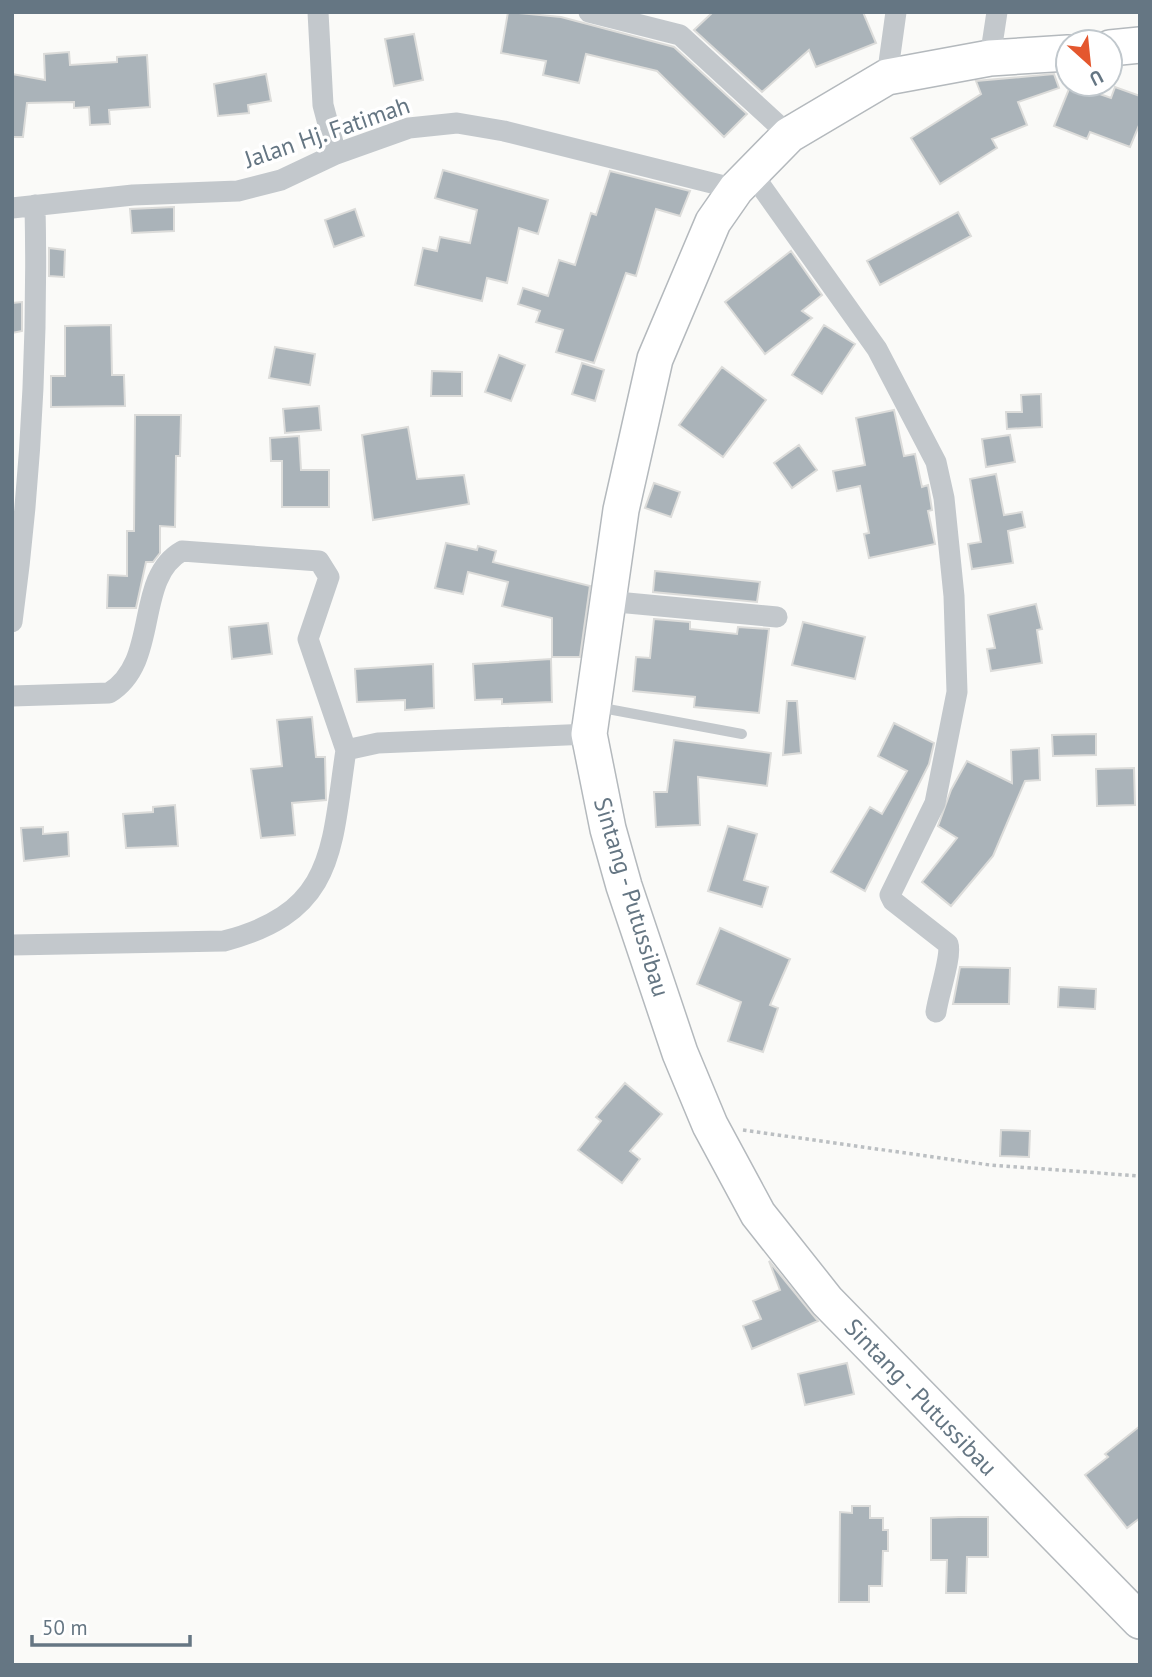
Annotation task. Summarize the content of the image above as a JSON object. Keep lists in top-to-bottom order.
{
  "streets": {
    "highway": ["Sintang - Putussibau"],
    "street": ["Jalan Hj. Fatimah"]
  },
  "crossings": [
    ["Jalan Hj. Fatimah", "Sintang - Putussibau"]
  ],
  "scale_bar": "50 m",
  "north": "bottom right"
}
